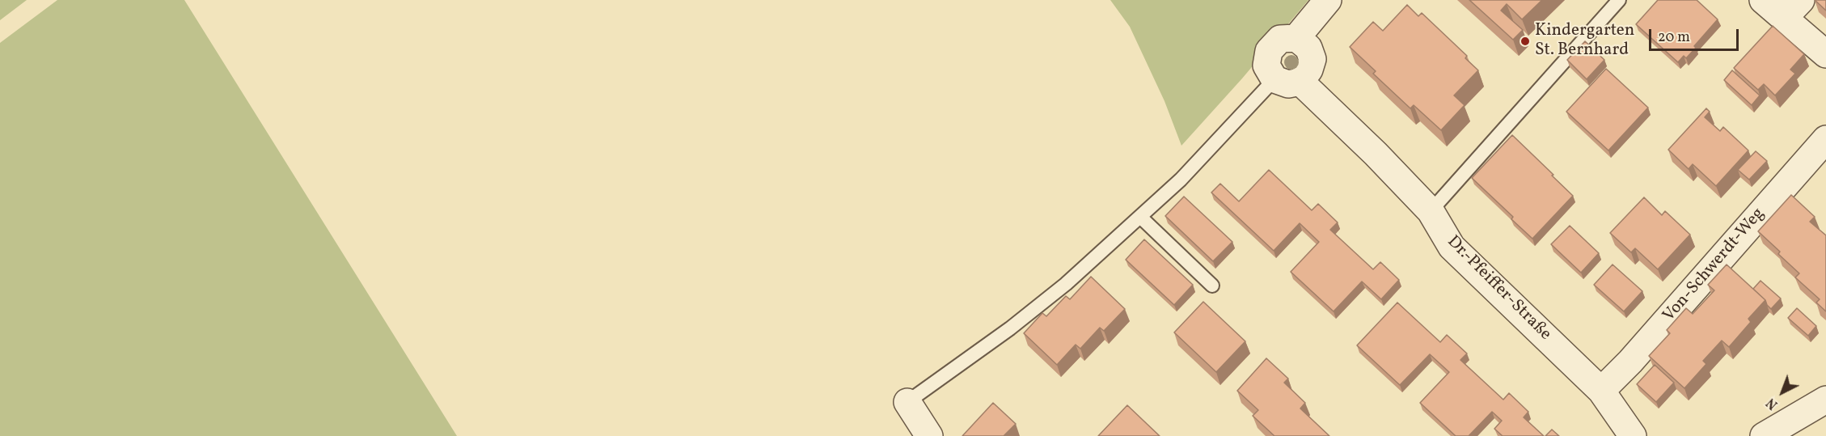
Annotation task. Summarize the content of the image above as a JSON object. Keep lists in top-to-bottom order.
{
  "streets": {
    "street": ["Von-Schwerdt-Weg", "Dr.-Pfeiffer-Straße"]
  },
  "crossings": [
    ["Von-Schwerdt-Weg", "Dr.-Pfeiffer-Straße"]
  ],
  "places": ["Kindergarten St. Bernhard"],
  "scale_bar": "20 m",
  "north": "bottom left"
}
